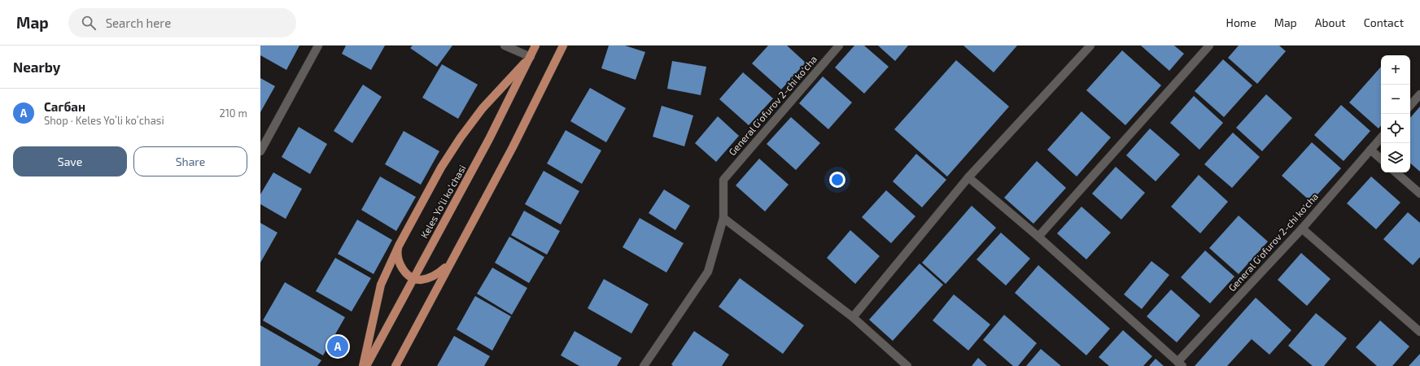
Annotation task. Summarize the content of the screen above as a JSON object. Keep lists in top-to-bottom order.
{
  "streets": {
    "main road": ["Keles Yoʻli koʻchasi"],
    "street": ["General G'ofurov 2-chi ko'cha"]
  },
  "page": {
    "header": "Map",
    "search": "Search here",
    "nav": [
      "Home",
      "Map",
      "About",
      "Contact"
    ],
    "heading": "Nearby",
    "map_buttons": ["+", "−"],
    "list": [
      {
        "mark": "A",
        "name": "Сагбан",
        "note": "Shop · Keles Yoʻli koʻchasi",
        "value": "210 m"
      }
    ],
    "buttons": ["Save", "Share"],
    "pins": "A"
  }
}
